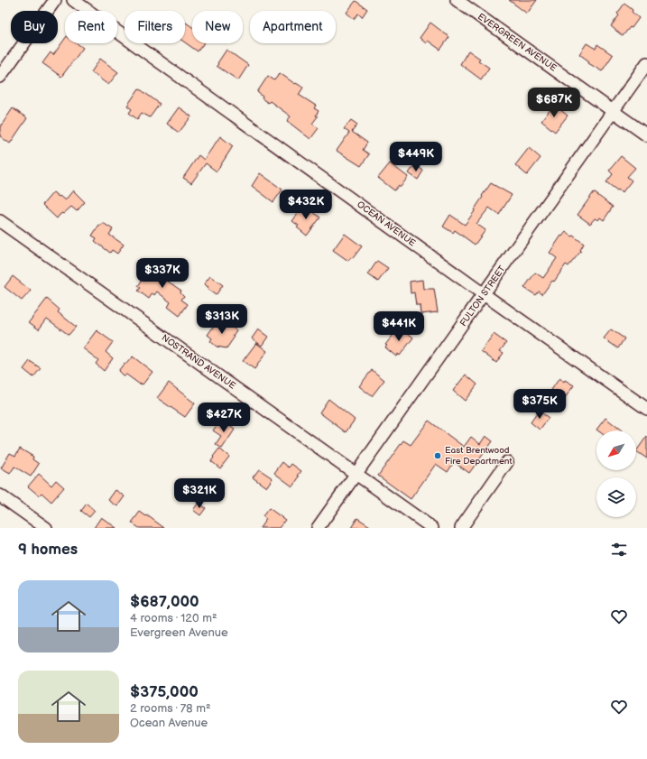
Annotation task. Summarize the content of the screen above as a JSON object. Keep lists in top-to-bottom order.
{
  "streets": {
    "street": [
      "EVERGREEN AVENUE",
      "OCEAN AVENUE",
      "FULTON STREET",
      "NOSTRAND AVENUE"
    ]
  },
  "crossings": [
    ["EVERGREEN AVENUE", "FULTON STREET"],
    ["OCEAN AVENUE", "FULTON STREET"],
    ["FULTON STREET", "NOSTRAND AVENUE"]
  ],
  "places": ["East Brentwood Fire Department"],
  "north": "bottom left",
  "page": {
    "chip": [
      "Buy",
      "Rent",
      "Filters",
      "New",
      "Apartment"
    ],
    "price": [
      "$687K",
      "$449K",
      "$432K",
      "$337K",
      "$313K",
      "$441K",
      "$375K",
      "$427K",
      "$321K"
    ],
    "heading": "9 homes",
    "list": [
      {
        "name": "$687,000",
        "note": "4 rooms · 120 m² · Evergreen Avenue"
      },
      {
        "name": "$375,000",
        "note": "2 rooms · 78 m² · Ocean Avenue"
      }
    ]
  }
}
